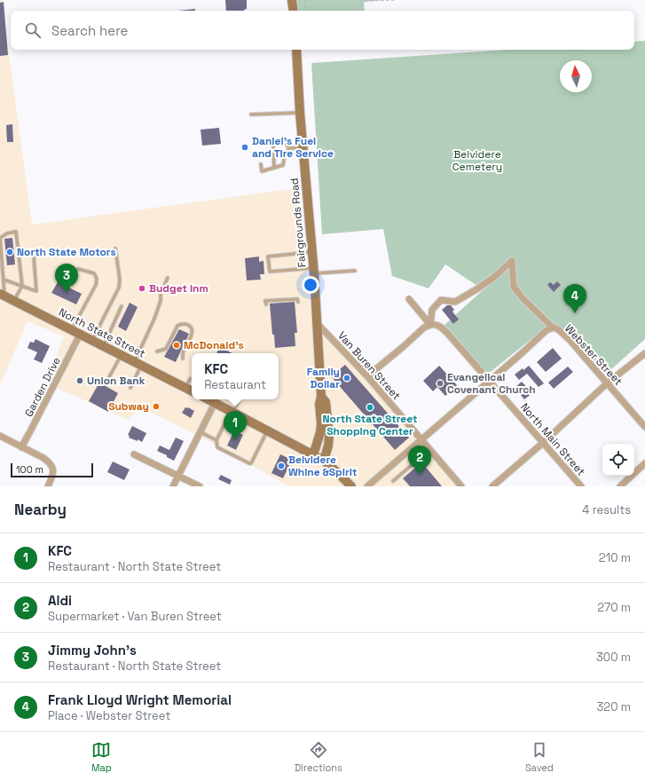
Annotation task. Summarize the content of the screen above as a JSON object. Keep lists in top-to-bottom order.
{
  "streets": {
    "main road": ["Fairgrounds Road", "North State Street"],
    "street": [
      "Webster Street",
      "Van Buren Street",
      "Garden Drive",
      "North Main Street"
    ]
  },
  "crossings": [
    ["Fairgrounds Road", "Van Buren Street"],
    ["North State Street", "Garden Drive"],
    ["Webster Street", "North Main Street"]
  ],
  "parks": ["Belvidere Cemetery"],
  "places": [
    "Daniel's Fuel and Tire Service",
    "North State Motors",
    "Budget Inm",
    "McDonald's",
    "Family Dollar",
    "Union Bank",
    "Evangelical Covenant Church",
    "Subway",
    "North State Street Shopping Center",
    "Belvidere Whine &Spirit"
  ],
  "scale_bar": "100 m",
  "north": "top",
  "page": {
    "search": "Search here",
    "pins": [
      "3",
      "4",
      "1",
      "2"
    ],
    "popup": ["KFC", "Restaurant"],
    "scale": "100 m",
    "heading": ["Nearby", "4 results"],
    "list": [
      {
        "mark": "1",
        "name": "KFC",
        "note": "Restaurant · North State Street",
        "value": "210 m"
      },
      {
        "mark": "2",
        "name": "Aldi",
        "note": "Supermarket · Van Buren Street",
        "value": "270 m"
      },
      {
        "mark": "3",
        "name": "Jimmy John's",
        "note": "Restaurant · North State Street",
        "value": "300 m"
      },
      {
        "mark": "4",
        "name": "Frank Lloyd Wright Memorial",
        "note": "Place · Webster Street",
        "value": "320 m"
      }
    ],
    "nav": ["Map", "Directions", "Saved"]
  }
}
